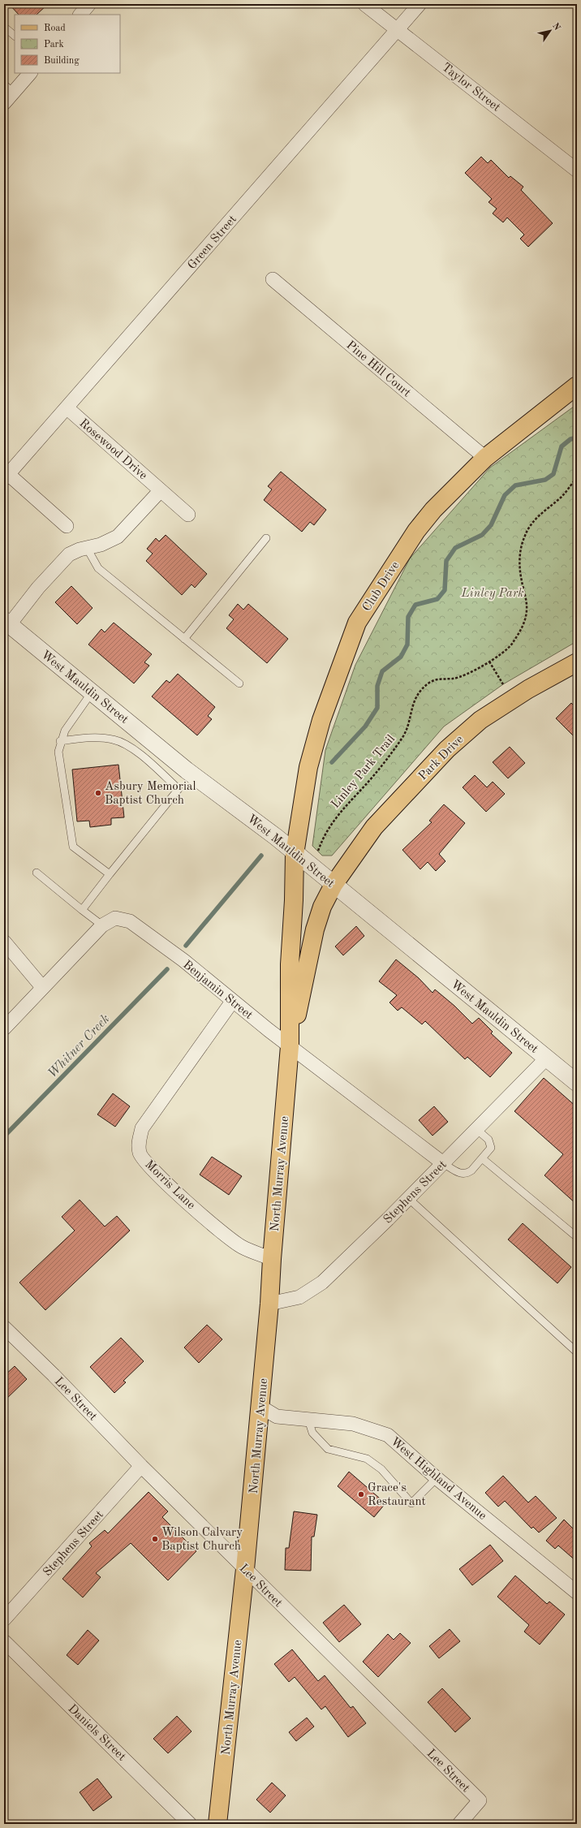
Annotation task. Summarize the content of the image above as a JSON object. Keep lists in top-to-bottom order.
{
  "streets": {
    "main road": ["Club Drive", "Park Drive", "North Murray Avenue"],
    "street": [
      "Taylor Street",
      "Green Street",
      "Pine Hill Court",
      "Rosewood Drive",
      "West Mauldin Street",
      "Benjamin Street",
      "Morris Lane",
      "Stephens Street",
      "Lee Street",
      "West Highland Avenue",
      "Daniels Street"
    ],
    "path": ["Linley Park Trail"]
  },
  "crossings": [
    ["Taylor Street", "Green Street"],
    ["Green Street", "Rosewood Drive"],
    ["Pine Hill Court", "Club Drive"],
    ["Club Drive", "West Mauldin Street"],
    ["Club Drive", "North Murray Avenue"],
    ["West Mauldin Street", "Park Drive"],
    ["West Mauldin Street", "Linley Park Trail"],
    ["West Mauldin Street", "North Murray Avenue"],
    ["West Mauldin Street", "Stephens Street"],
    ["Park Drive", "North Murray Avenue"],
    ["Benjamin Street", "North Murray Avenue"],
    ["Benjamin Street", "Morris Lane"],
    ["Benjamin Street", "Stephens Street"],
    ["North Murray Avenue", "Morris Lane"],
    ["North Murray Avenue", "Stephens Street"],
    ["North Murray Avenue", "Lee Street"],
    ["North Murray Avenue", "West Highland Avenue"],
    ["Stephens Street", "Lee Street"]
  ],
  "water": ["Whitner Creek"],
  "parks": ["Linley Park"],
  "places": ["Asbury Memorial Baptist Church", "Grace's Restaurant", "Wilson Calvary Baptist Church"],
  "legend": ["Road", "Park", "Building"],
  "north": "top right"
}
